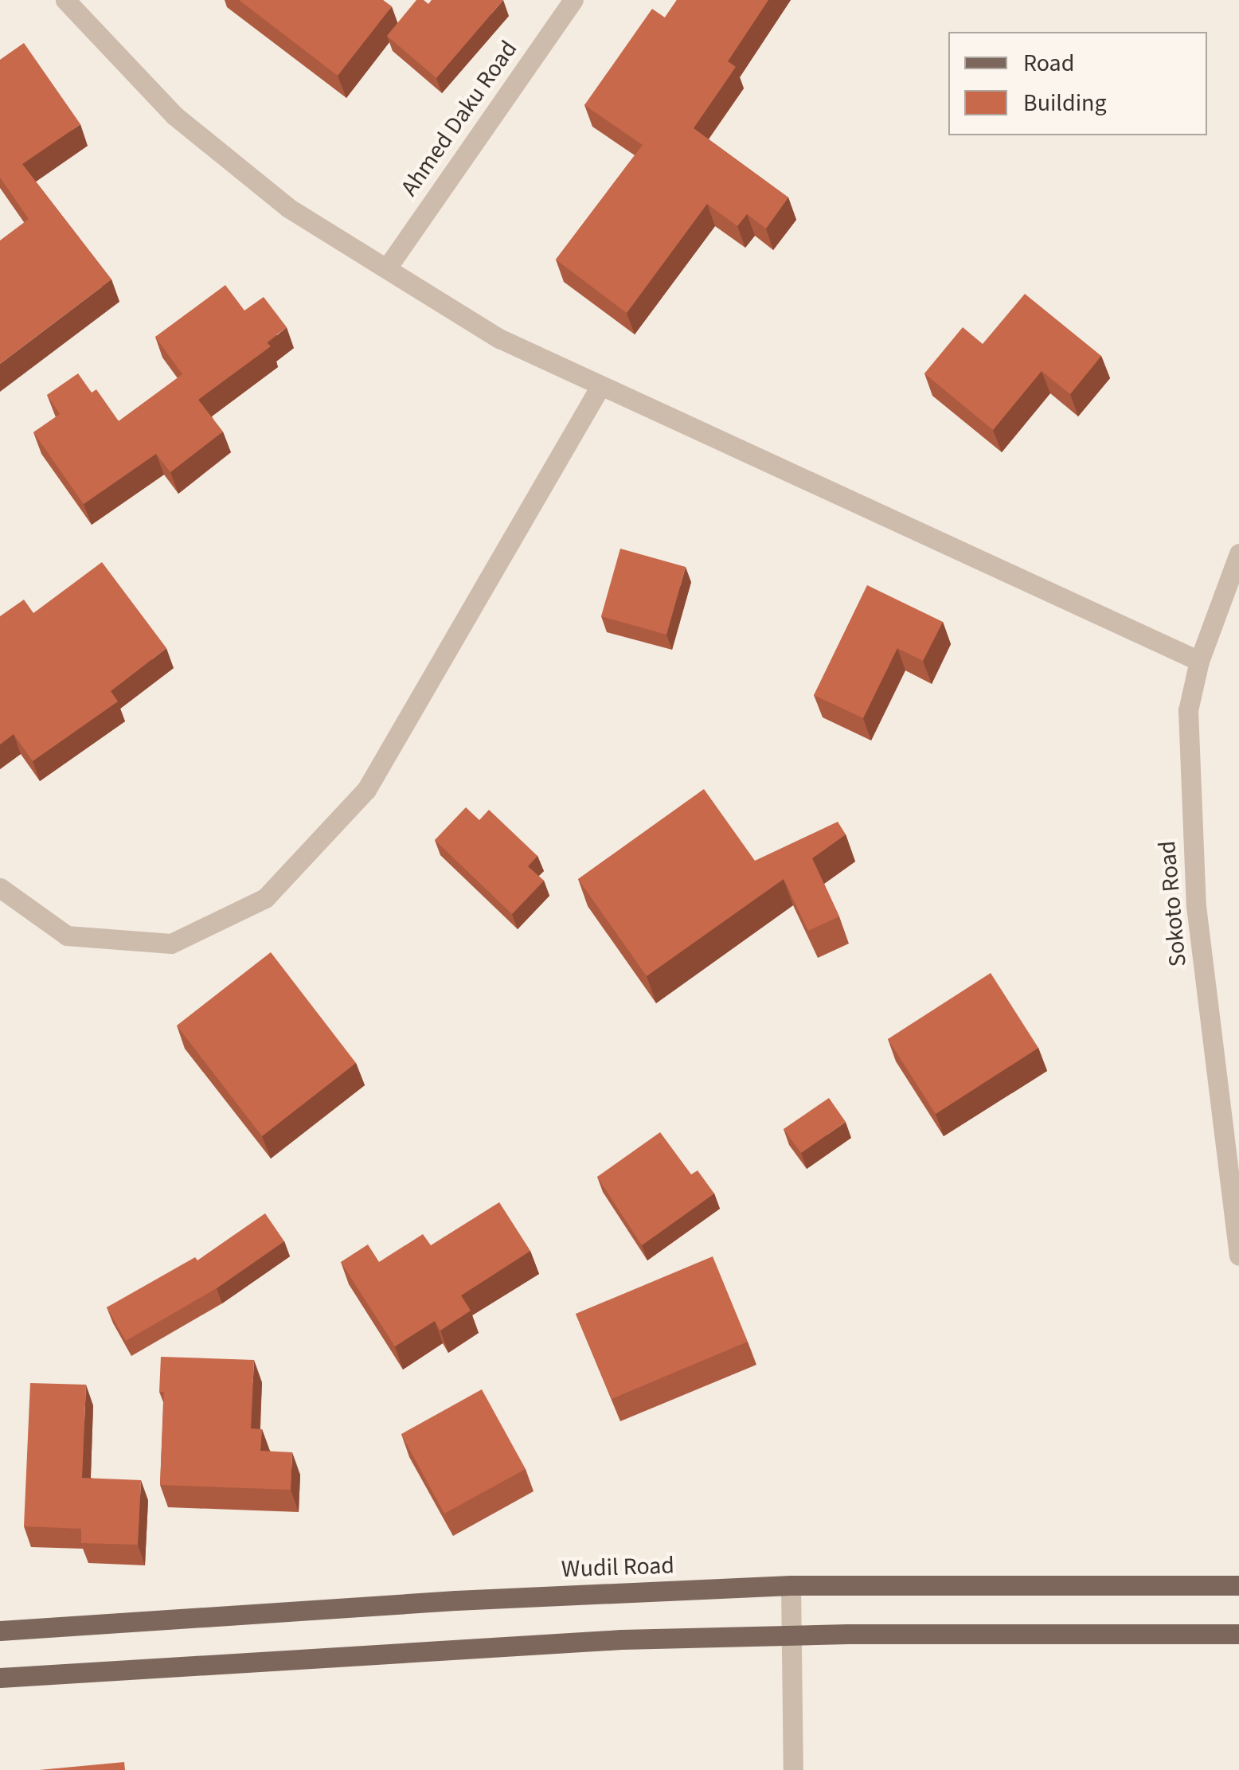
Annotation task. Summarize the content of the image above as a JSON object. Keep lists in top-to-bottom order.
{
  "streets": {
    "main road": ["Wudil Road"],
    "street": ["Ahmed Daku Road", "Sokoto Road"]
  },
  "legend": ["Road", "Building"]
}
